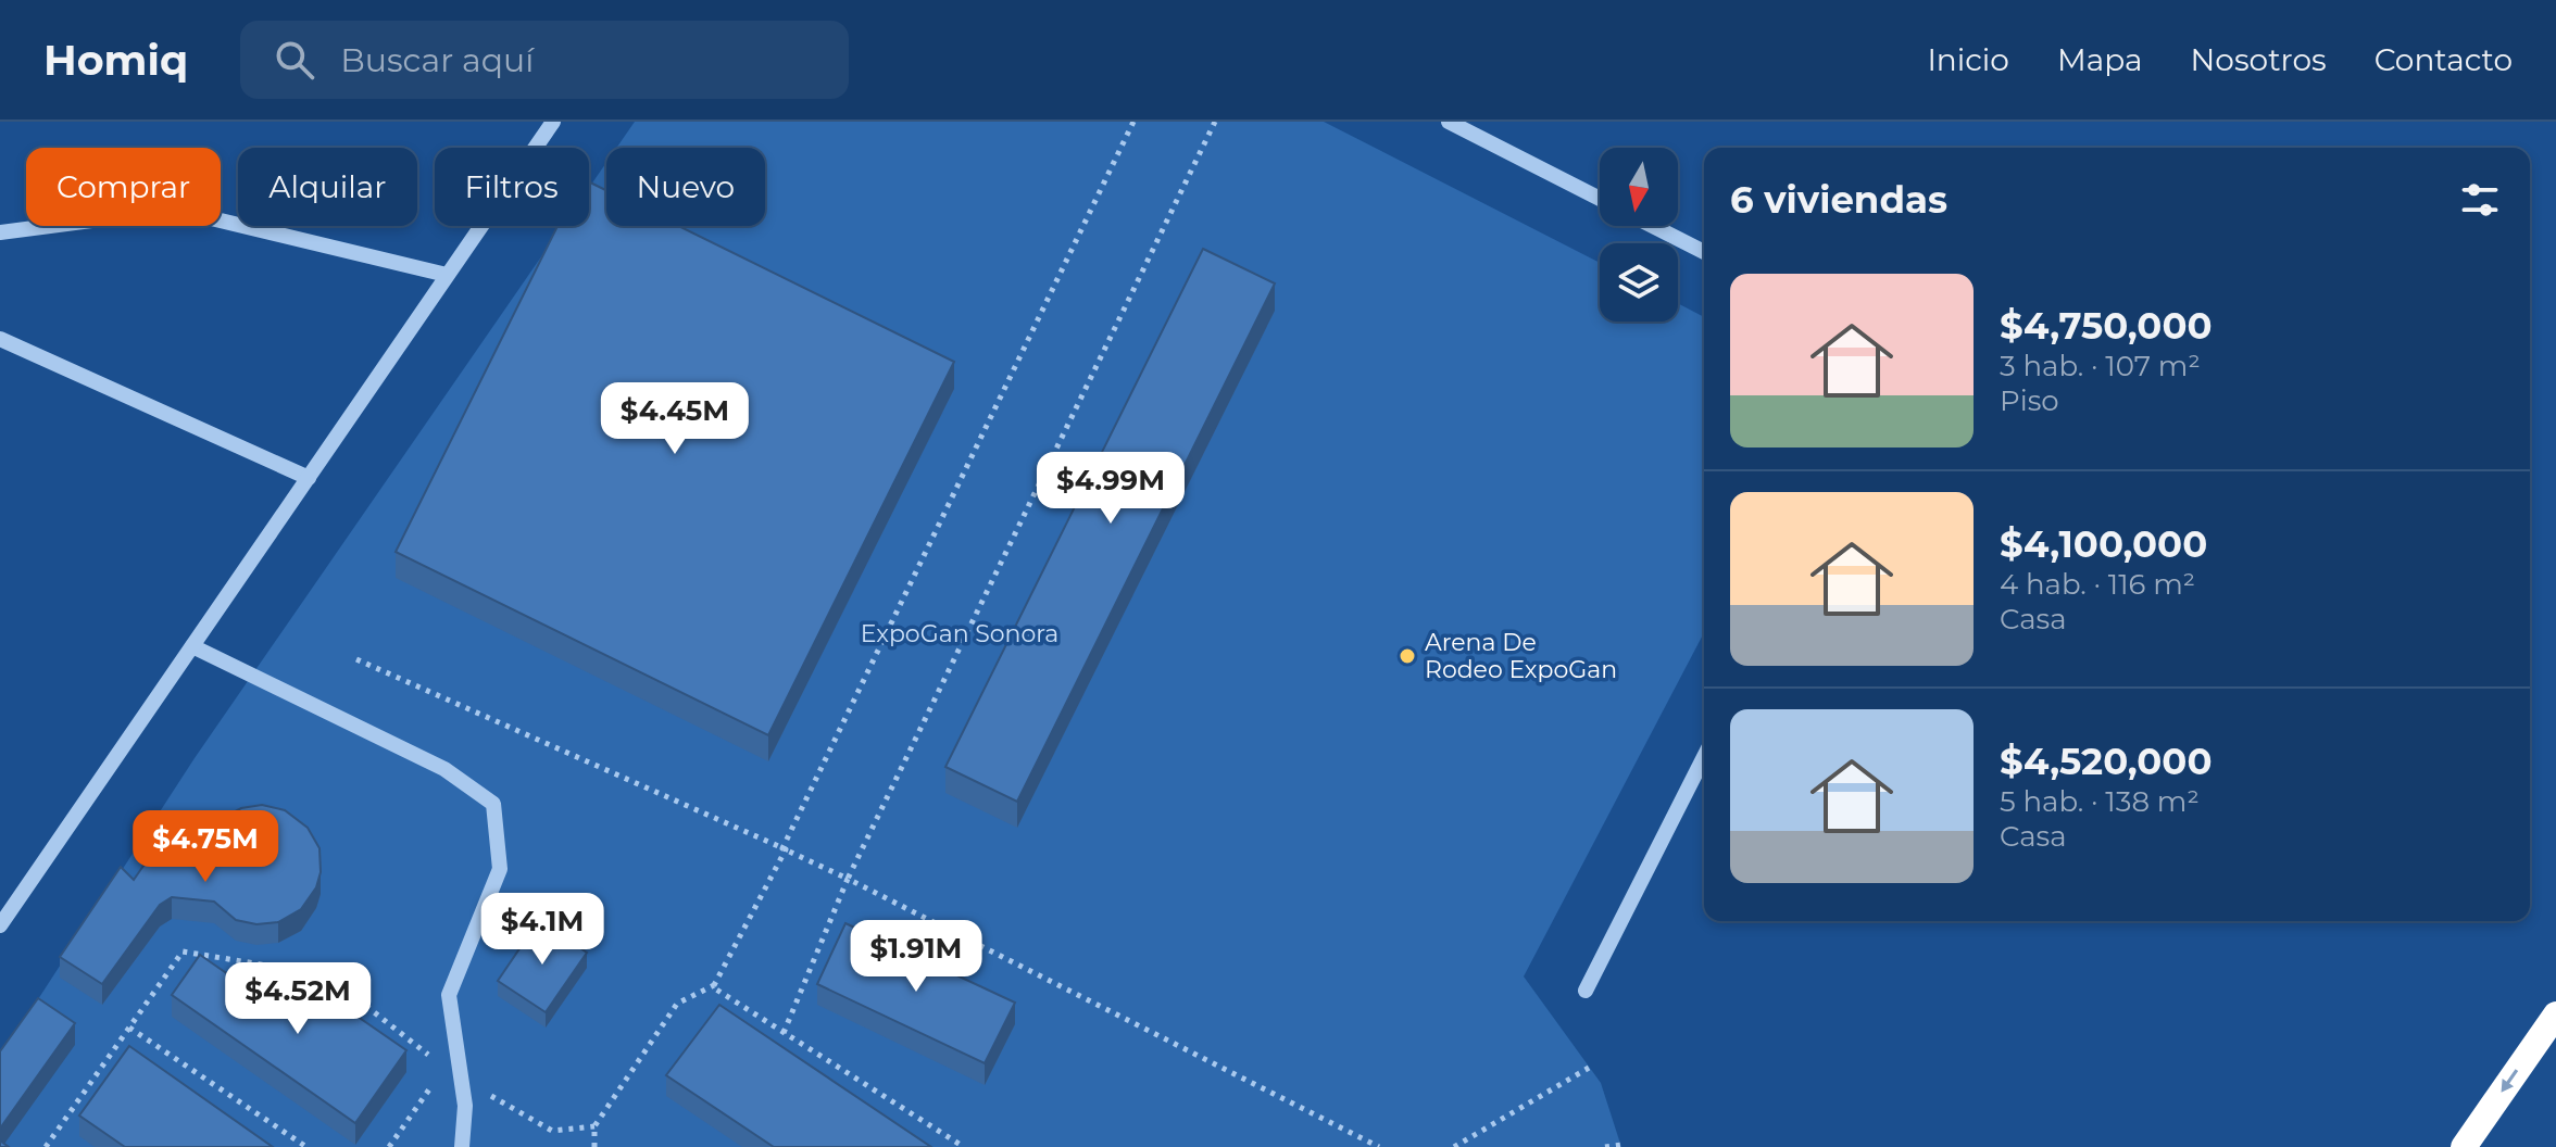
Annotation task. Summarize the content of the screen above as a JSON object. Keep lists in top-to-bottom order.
{
  "parks": ["ExpoGan Sonora"],
  "places": ["Arena De Rodeo ExpoGan"],
  "north": "bottom",
  "page": {
    "header": "Homiq",
    "search": "Buscar aquí",
    "nav": [
      "Inicio",
      "Mapa",
      "Nosotros",
      "Contacto"
    ],
    "chip": [
      "Comprar",
      "Alquilar",
      "Filtros",
      "Nuevo"
    ],
    "heading": "6 viviendas",
    "list": [
      {
        "name": "$4,750,000",
        "note": "3 hab. · 107 m² · Piso"
      },
      {
        "name": "$4,100,000",
        "note": "4 hab. · 116 m² · Casa"
      },
      {
        "name": "$4,520,000",
        "note": "5 hab. · 138 m² · Casa"
      }
    ],
    "price": [
      "$4.45M",
      "$4.99M",
      "$4.75M",
      "$4.1M",
      "$1.91M",
      "$4.52M"
    ]
  }
}
